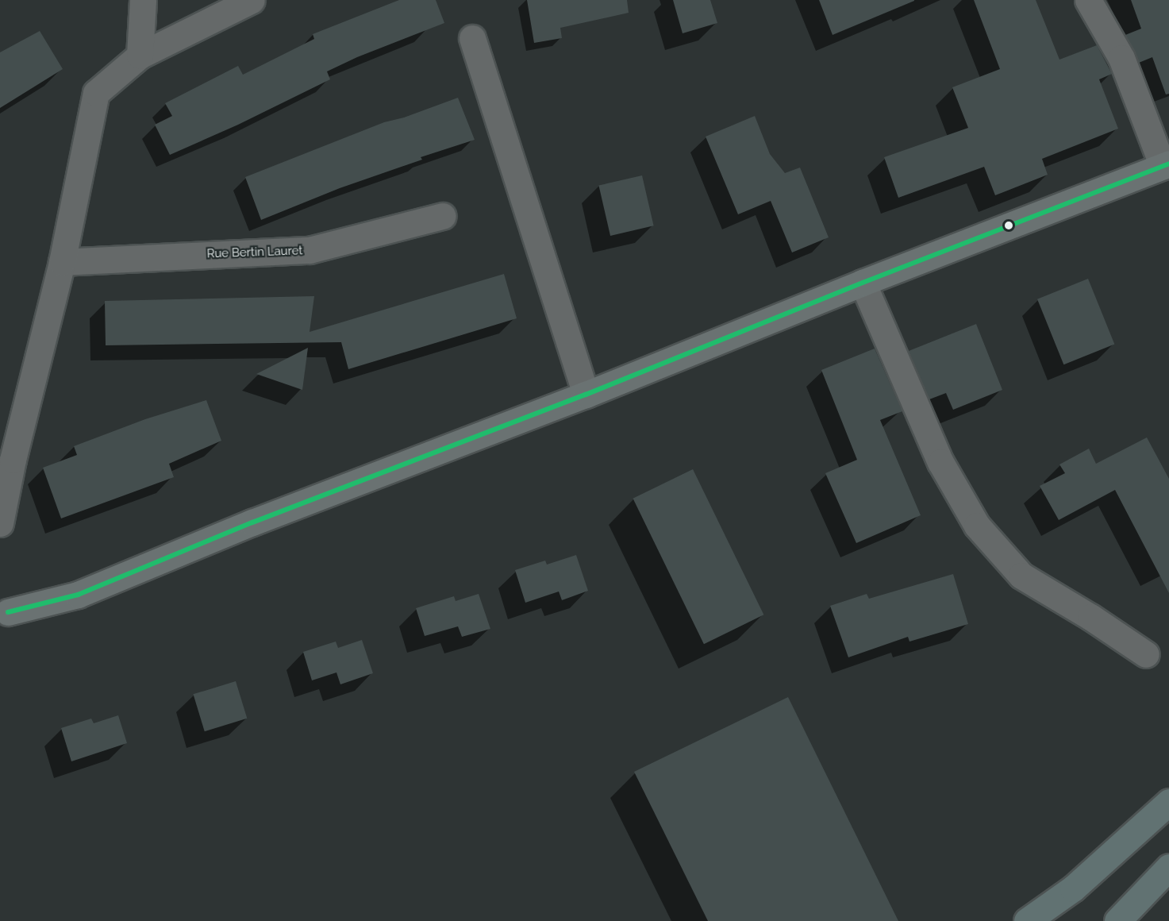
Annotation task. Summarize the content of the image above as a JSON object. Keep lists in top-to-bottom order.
{
  "streets": {
    "street": ["Rue Bertin Lauret"]
  }
}
